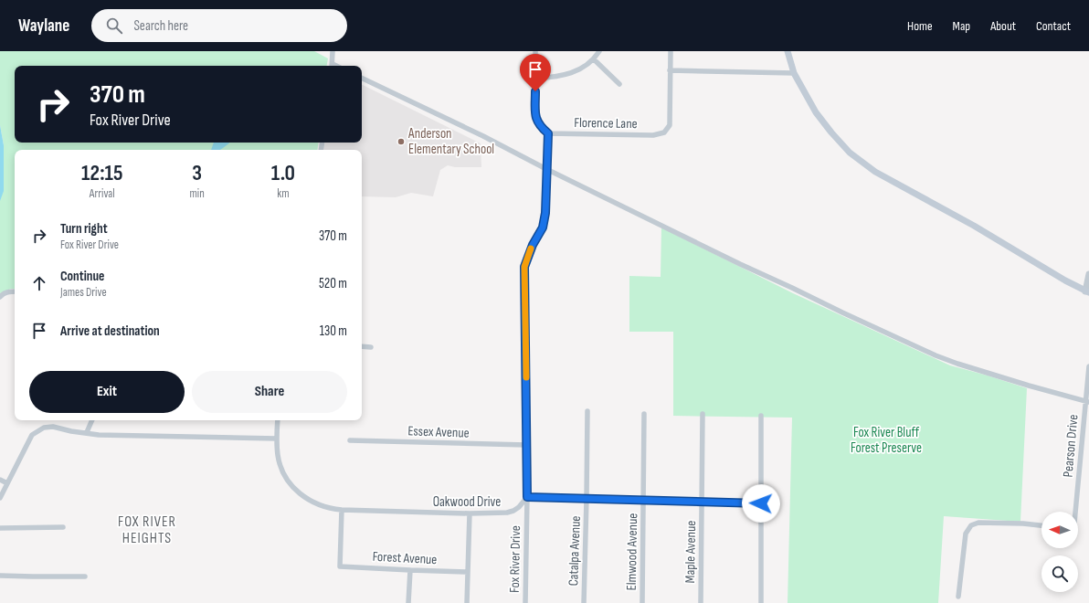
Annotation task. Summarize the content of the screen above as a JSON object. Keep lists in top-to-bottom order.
{
  "streets": {
    "street": [
      "Florence Lane",
      "Essex Avenue",
      "Pearson Drive",
      "Oakwood Drive",
      "Catalpa Avenue",
      "Elmwood Avenue",
      "Maple Avenue",
      "Forest Avenue",
      "Fox River Drive"
    ]
  },
  "crossings": [
    ["Florence Lane", "Fox River Drive"],
    ["Essex Avenue", "Fox River Drive"],
    ["Oakwood Drive", "Forest Avenue"],
    ["Oakwood Drive", "Fox River Drive"]
  ],
  "districts": ["FOX RIVER HEIGHTS"],
  "parks": ["Fox River Bluff Forest Preserve"],
  "places": ["Anderson Elementary School"],
  "north": "left",
  "page": {
    "header": "Waylane",
    "search": "Search here",
    "nav": [
      "Home",
      "Map",
      "About",
      "Contact"
    ],
    "turn": ["370 m", "Fox River Drive"],
    "eta": [
      "12:15",
      "Arrival",
      "3",
      "min",
      "1.0",
      "km"
    ],
    "list": [
      {
        "name": "Turn right",
        "note": "Fox River Drive",
        "value": "370 m"
      },
      {
        "name": "Continue",
        "note": "James Drive",
        "value": "520 m"
      },
      {
        "name": "Arrive at destination",
        "value": "130 m"
      }
    ],
    "buttons": ["Exit", "Share"]
  }
}
